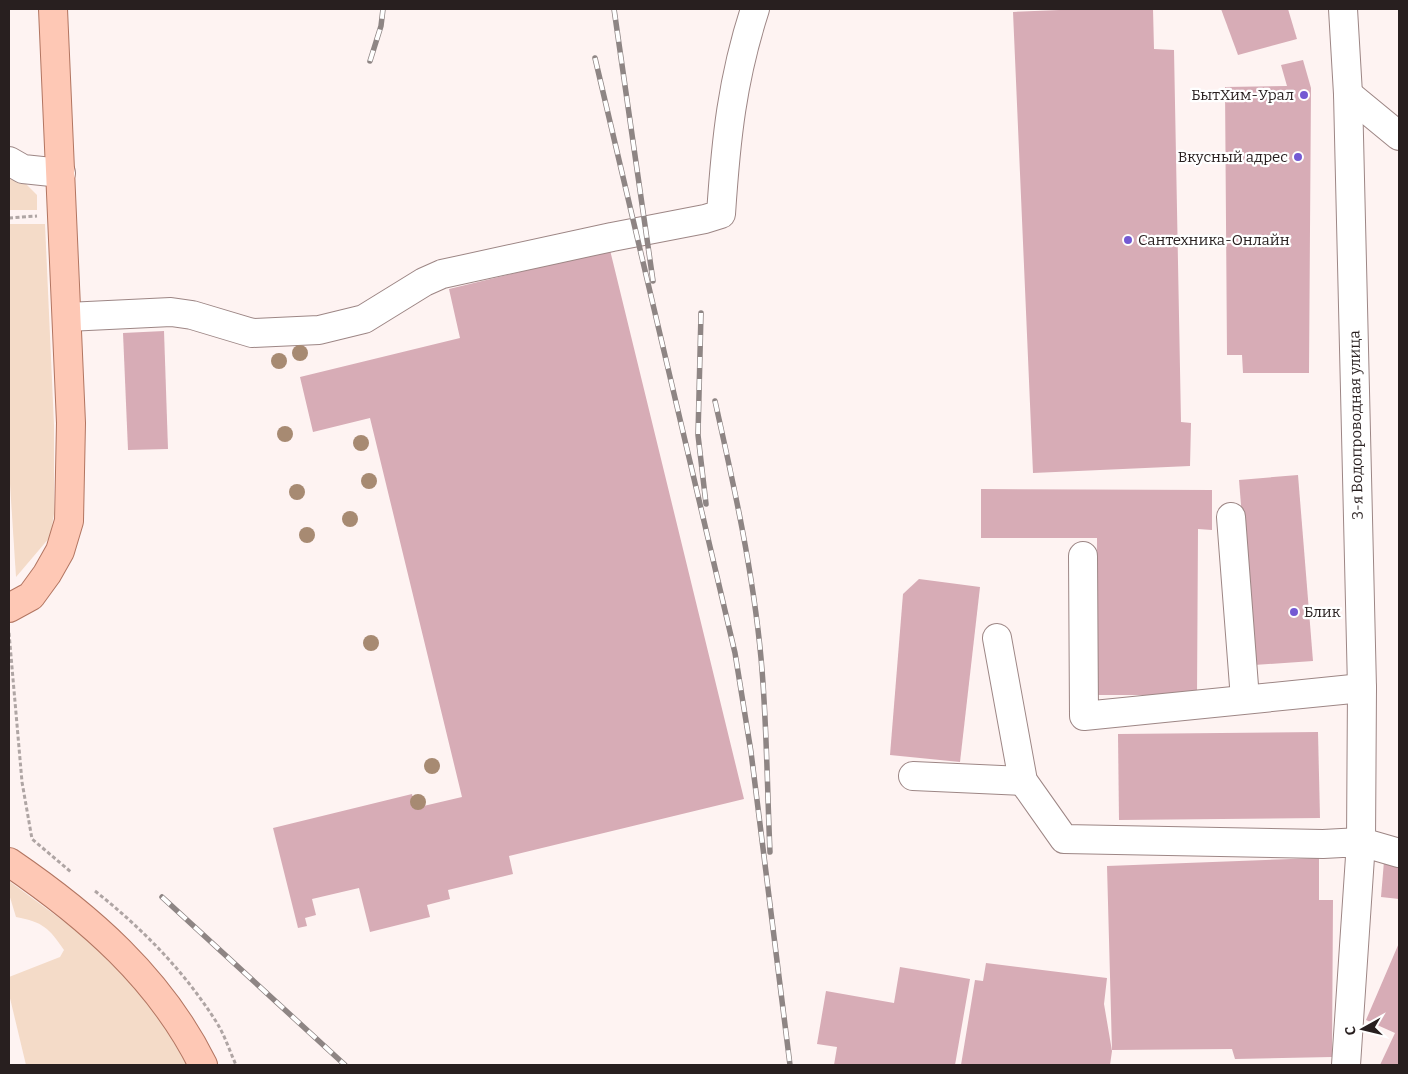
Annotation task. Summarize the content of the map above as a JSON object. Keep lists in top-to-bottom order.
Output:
{
  "streets": {
    "street": ["3-я Водопроводная улица"]
  },
  "places": [
    "БытХим-Урал",
    "Вкусный адрес",
    "Сантехника-Онлайн",
    "Блик"
  ],
  "north": "left"
}
